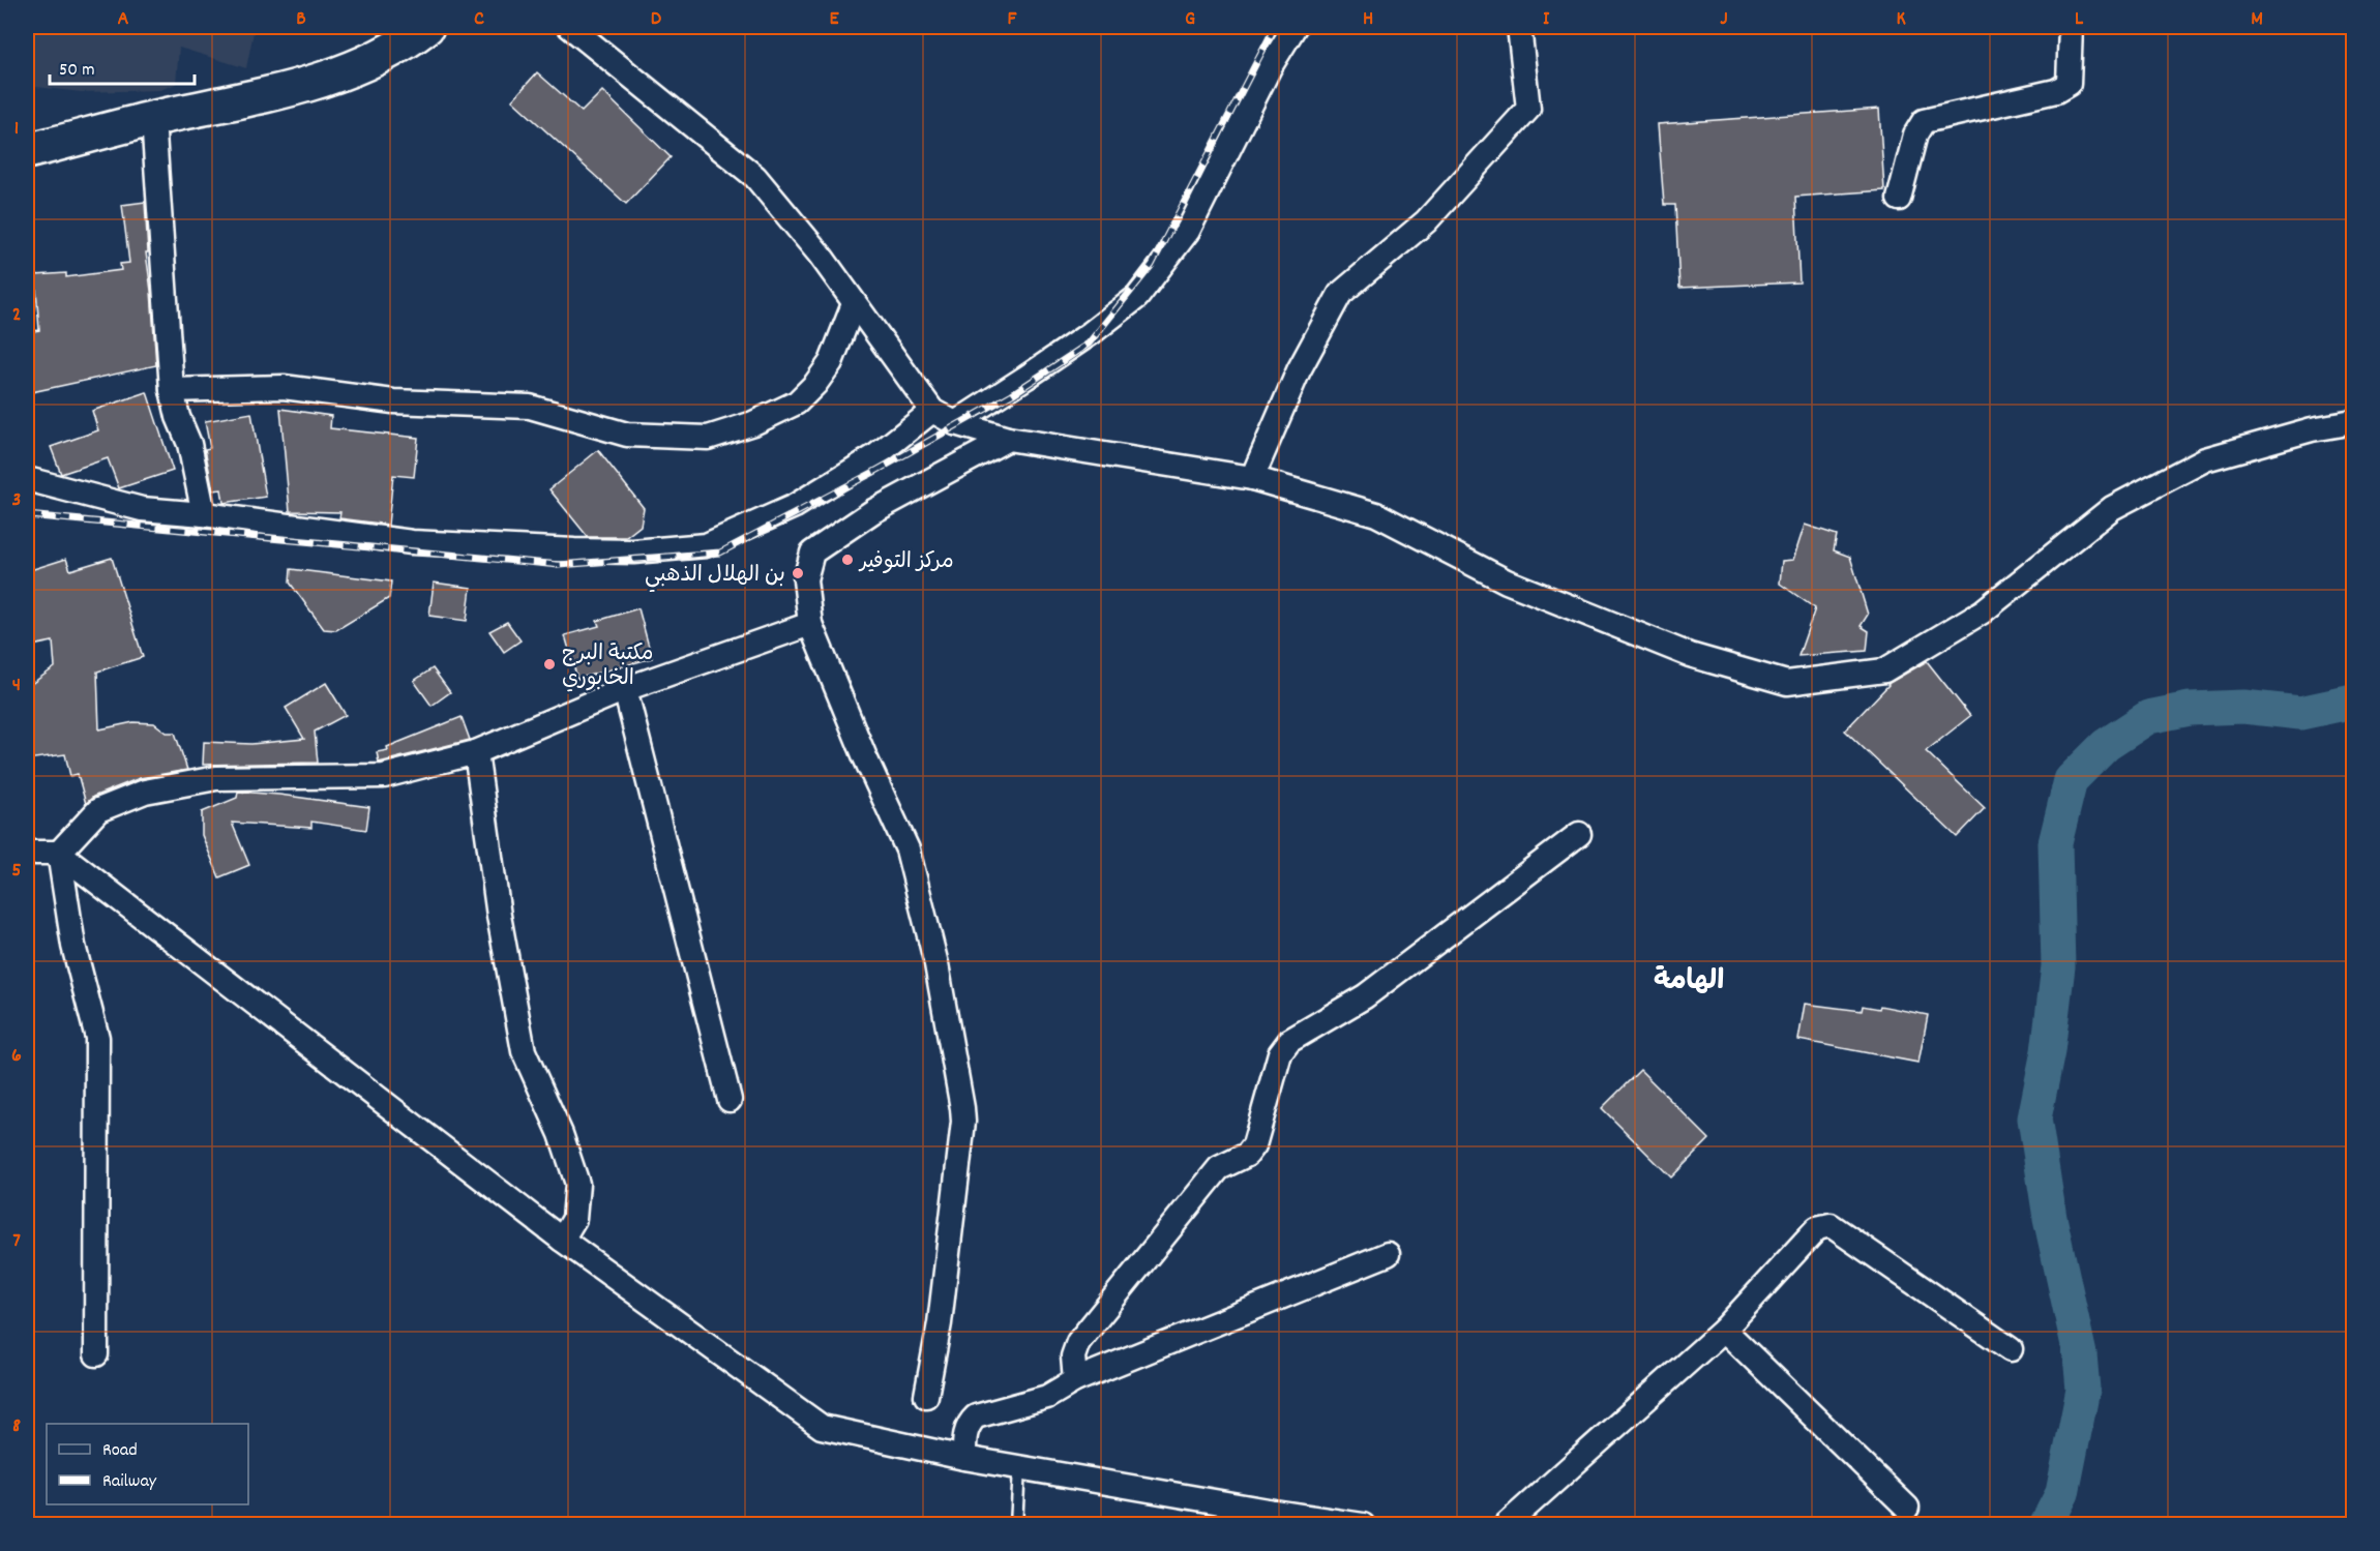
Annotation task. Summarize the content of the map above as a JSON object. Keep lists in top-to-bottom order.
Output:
{
  "districts": ["الهامة"],
  "places": ["مركز التوفير", "بن الهلال الذهبي", "مكتبة البرج الخابوري"],
  "legend": ["Road", "Railway"],
  "scale_bar": "50 m",
  "grid": {
    "columns": [
      "A",
      "B",
      "C",
      "D",
      "E",
      "F",
      "G",
      "H",
      "I",
      "J",
      "K",
      "L",
      "M"
    ],
    "rows": [
      "1",
      "2",
      "3",
      "4",
      "5",
      "6",
      "7",
      "8"
    ]
  }
}
